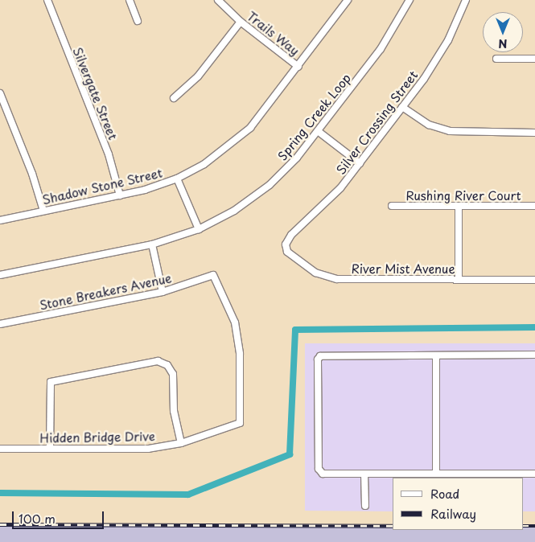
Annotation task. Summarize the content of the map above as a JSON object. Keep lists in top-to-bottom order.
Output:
{
  "streets": {
    "street": [
      "Trails Way",
      "Silvergate Street",
      "Spring Creek Loop",
      "Silver Crossing Street",
      "Shadow Stone Street",
      "Rushing River Court",
      "River Mist Avenue",
      "Stone Breakers Avenue",
      "Hidden Bridge Drive"
    ]
  },
  "crossings": [
    ["Trails Way", "Shadow Stone Street"],
    ["Silvergate Street", "Shadow Stone Street"],
    ["Silver Crossing Street", "River Mist Avenue"],
    ["Stone Breakers Avenue", "Hidden Bridge Drive"]
  ],
  "legend": ["Road", "Railway"],
  "scale_bar": "100 m",
  "north": "bottom"
}
